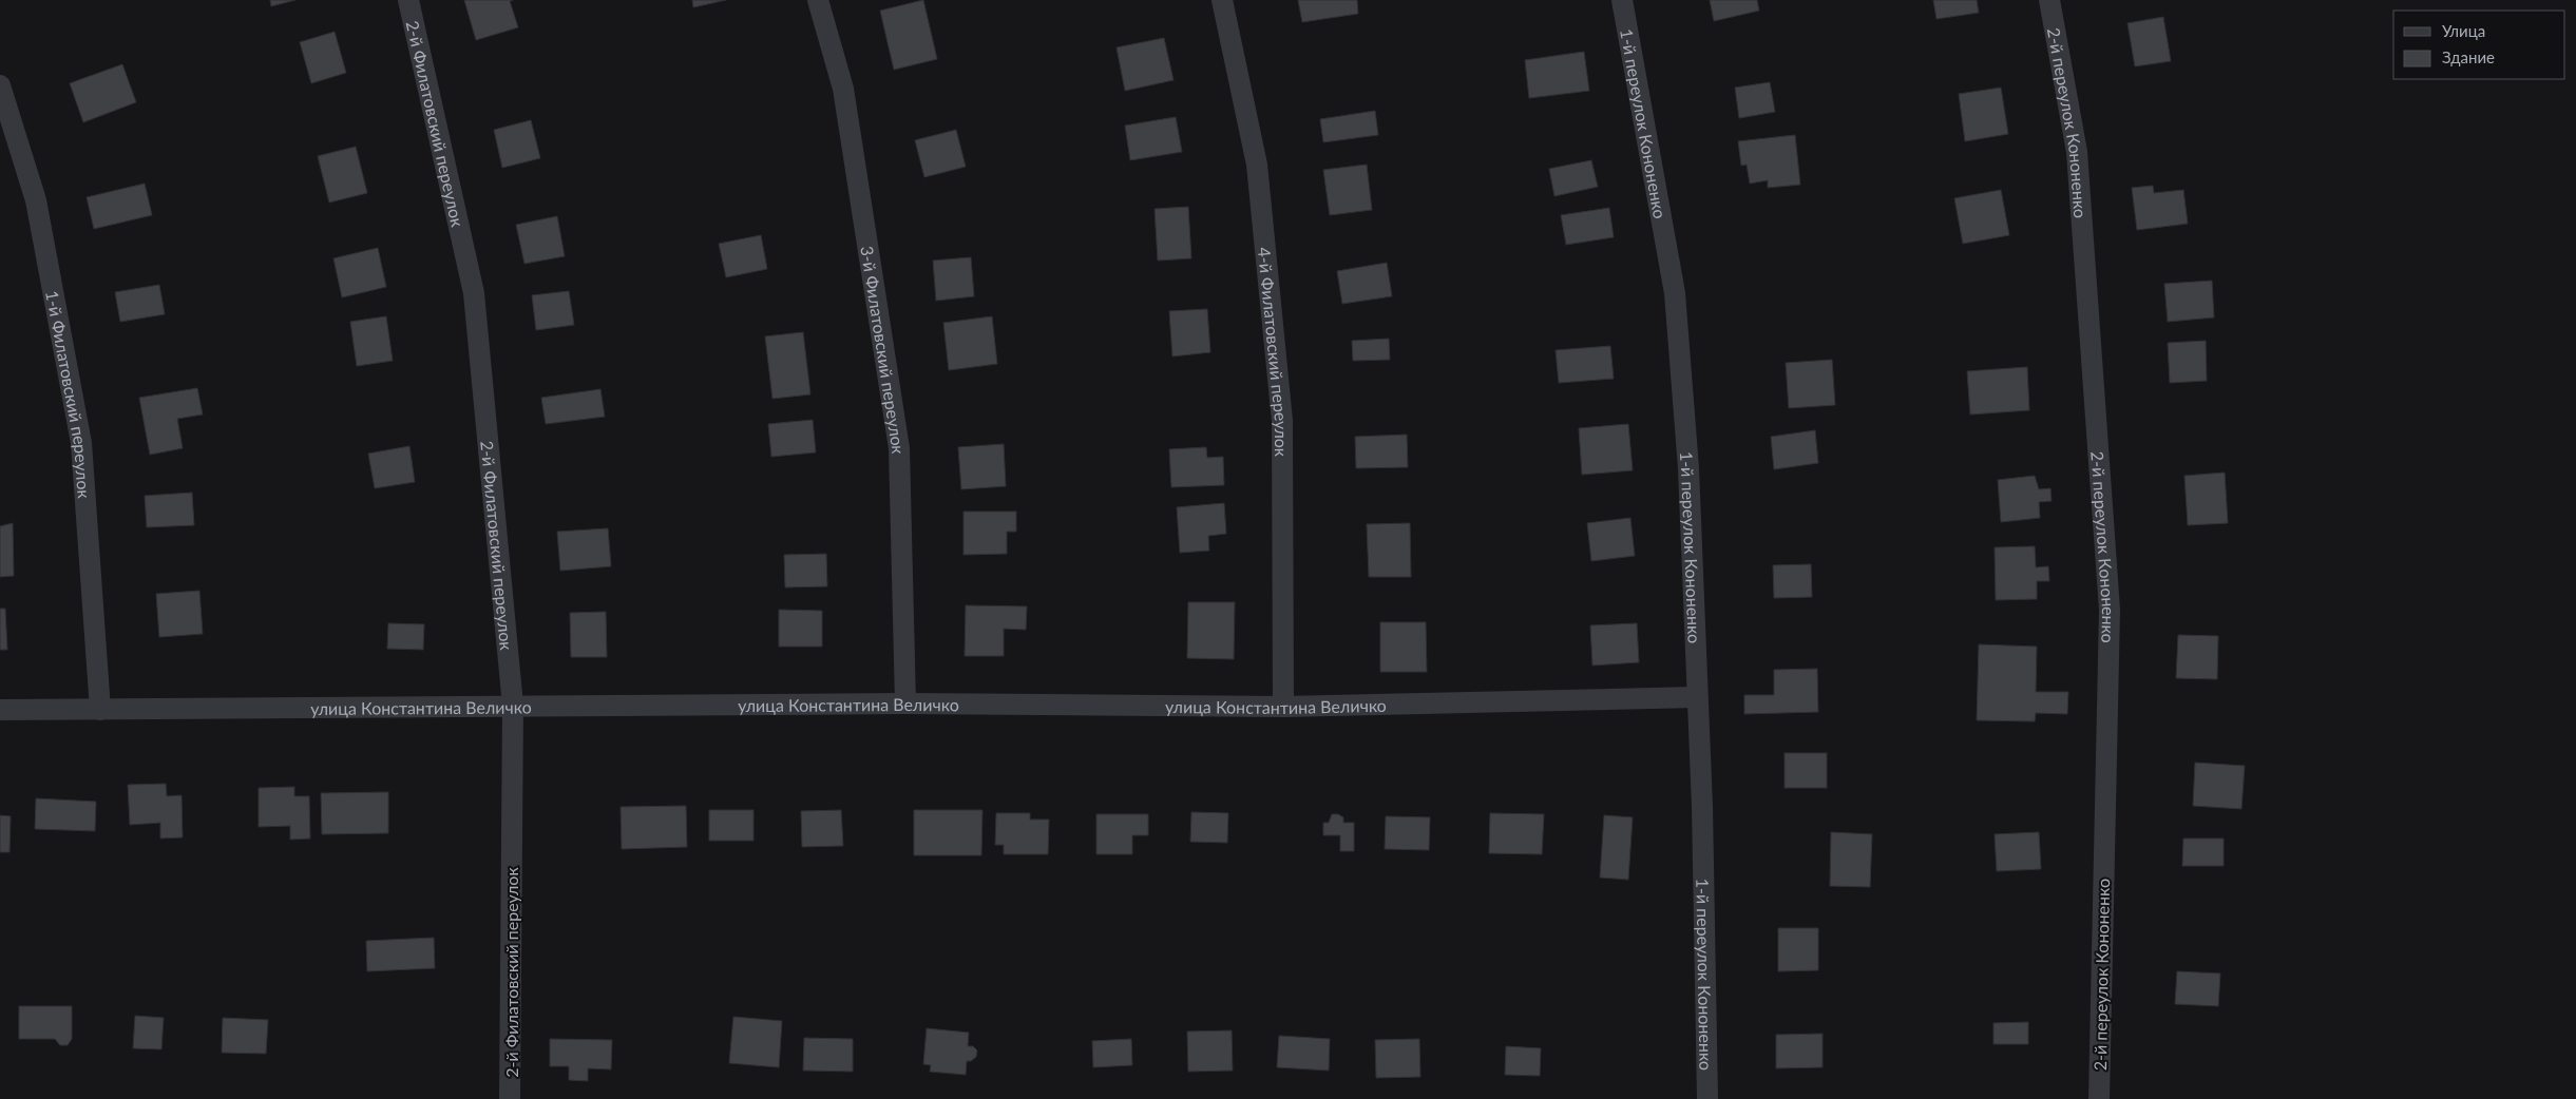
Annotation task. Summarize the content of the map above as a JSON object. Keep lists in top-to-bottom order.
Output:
{
  "streets": {
    "street": [
      "2-й переулок Кононенко",
      "2-й Филатовский переулок",
      "1-й переулок Кононенко",
      "3-й Филатовский переулок",
      "4-й Филатовский переулок",
      "1-й Филатовский переулок",
      "улица Константина Величко"
    ]
  },
  "crossings": [
    ["2-й Филатовский переулок", "улица Константина Величко"],
    ["1-й переулок Кононенко", "улица Константина Величко"],
    ["3-й Филатовский переулок", "улица Константина Величко"],
    ["4-й Филатовский переулок", "улица Константина Величко"],
    ["1-й Филатовский переулок", "улица Константина Величко"]
  ],
  "legend": ["Улица", "Здание"]
}
